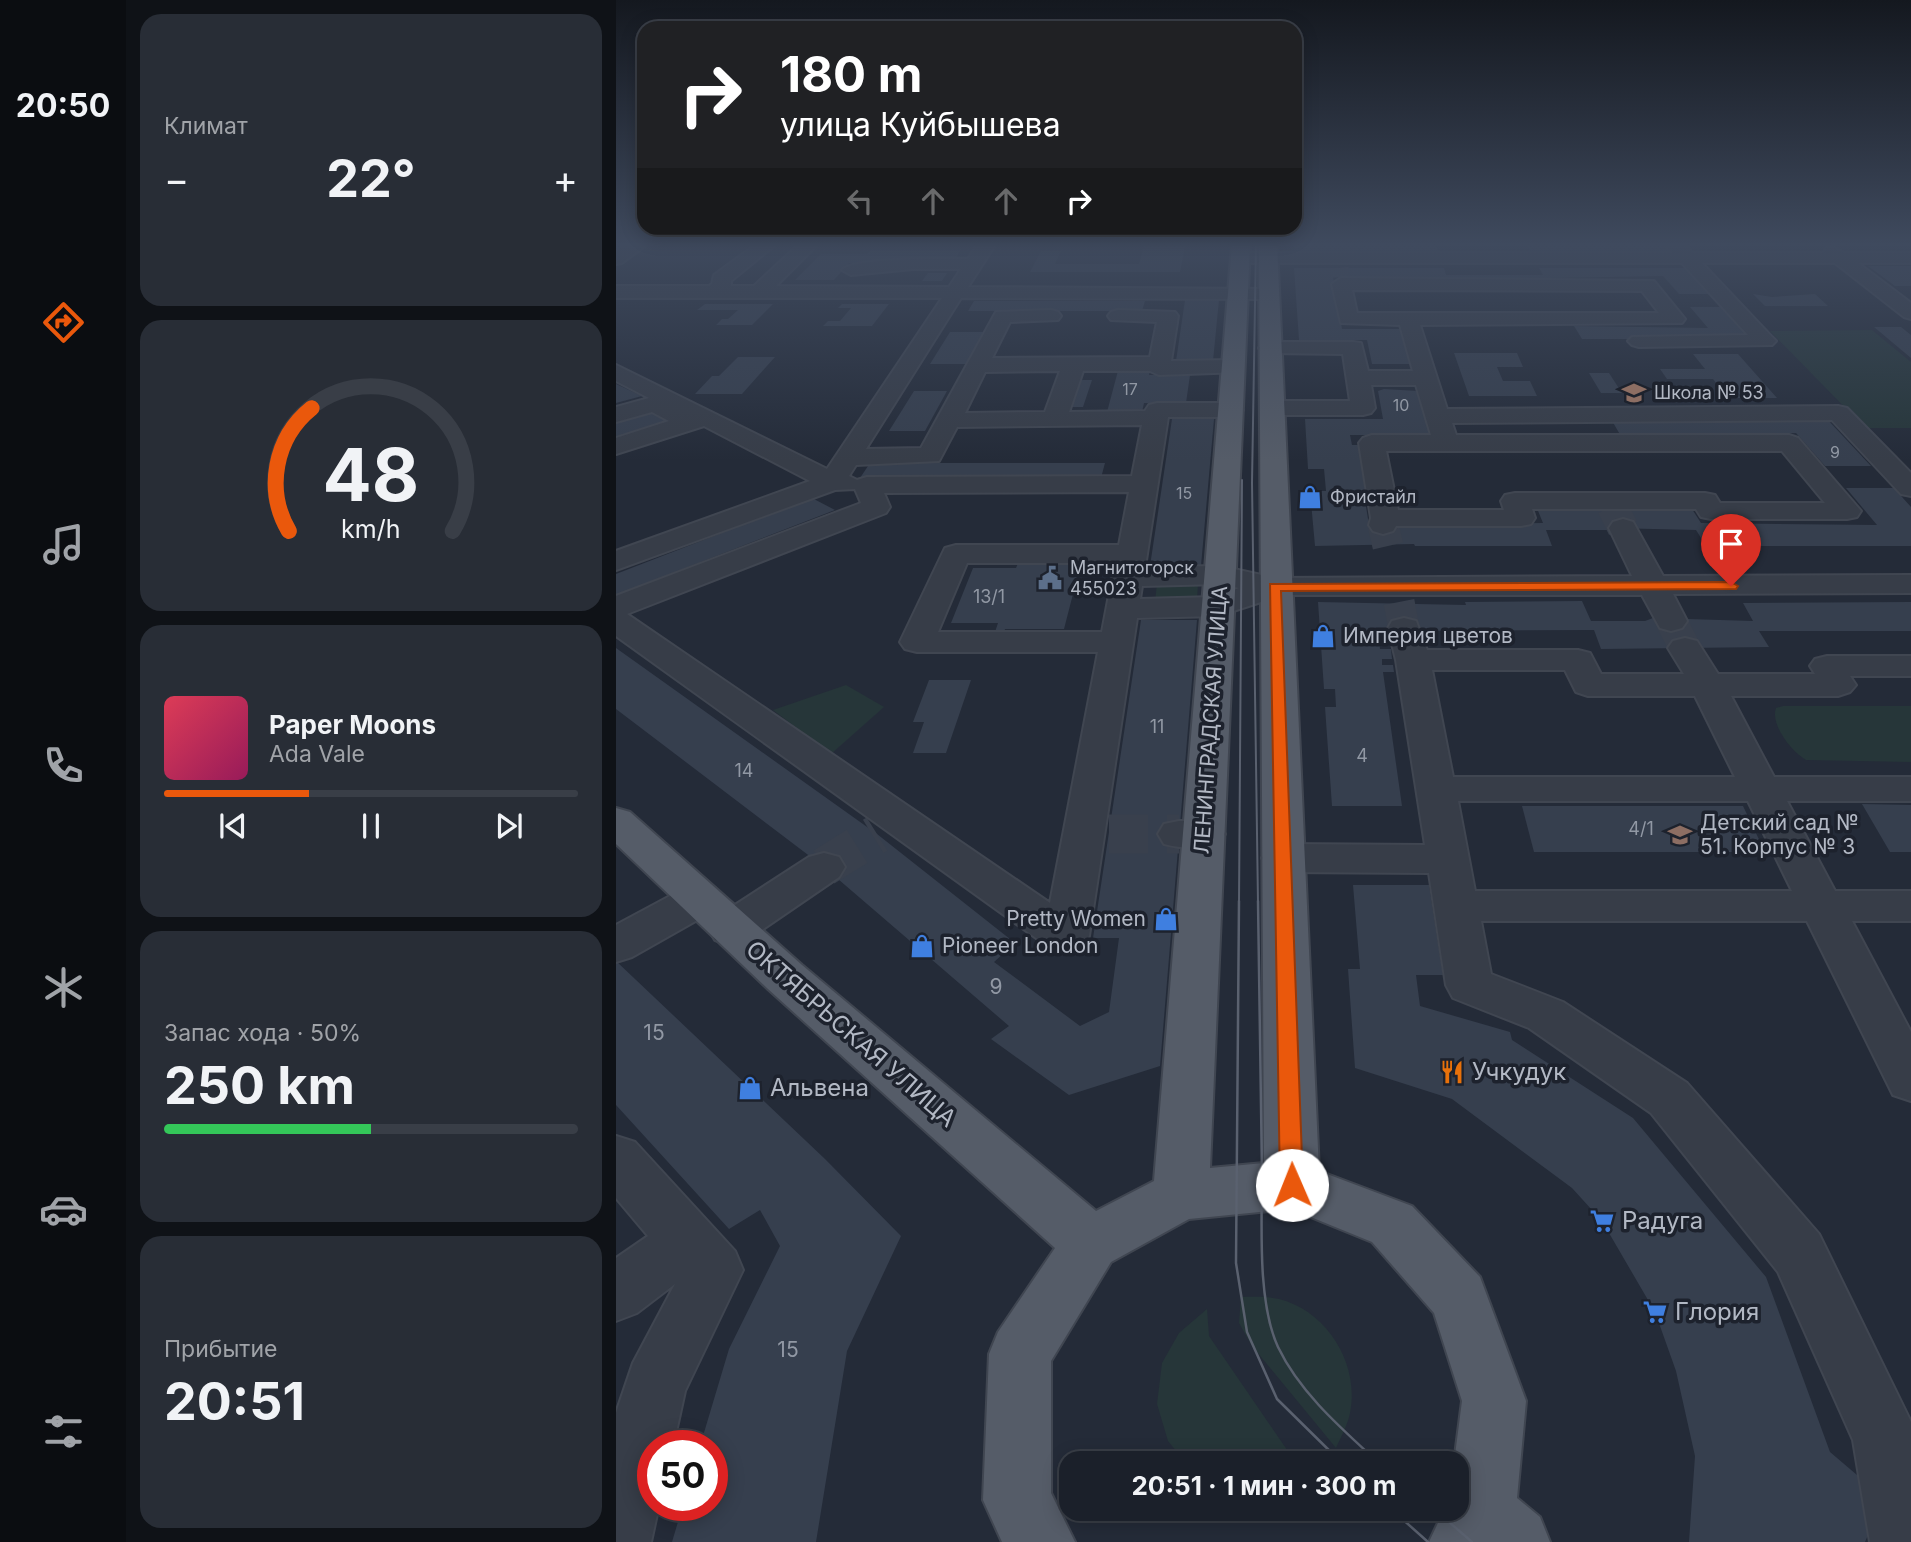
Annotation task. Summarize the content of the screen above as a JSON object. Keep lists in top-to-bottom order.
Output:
{
  "streets": {
    "main road": ["ЛЕНИНГРАДСКАЯ УЛИЦА", "ОКТЯБРЬСКАЯ УЛИЦА"]
  },
  "places": {
    "school or university": ["Школа № 53", "Детский сад № 51. Корпус № 3"],
    "shop": [
      "Фристайл",
      "Империя цветов",
      "Pretty Women",
      "Pioneer London",
      "Альвена"
    ],
    "public building": ["Магнитогорск 455023"],
    "restaurant": ["Учкудук"],
    "supermarket": ["Радуга", "Глория"]
  },
  "house_numbers": [
    "17",
    "10",
    "9",
    "15",
    "13/1",
    "11",
    "4",
    "14",
    "4/1",
    "9",
    "15",
    "15"
  ],
  "page": {
    "tabs": "20:50",
    "tile": [
      "Климат",
      ["Запас хода · 50%", "250 km"],
      ["Прибытие", "20:51"]
    ],
    "turn": ["180 m", "улица Куйбышева"],
    "heat": ["−", "22°", "+"],
    "song": ["Paper Moons", "Ada Vale"],
    "limit": "50",
    "trip": "20:51 · 1 мин · 300 m",
    "gauge": ["48", "km/h"]
  }
}
